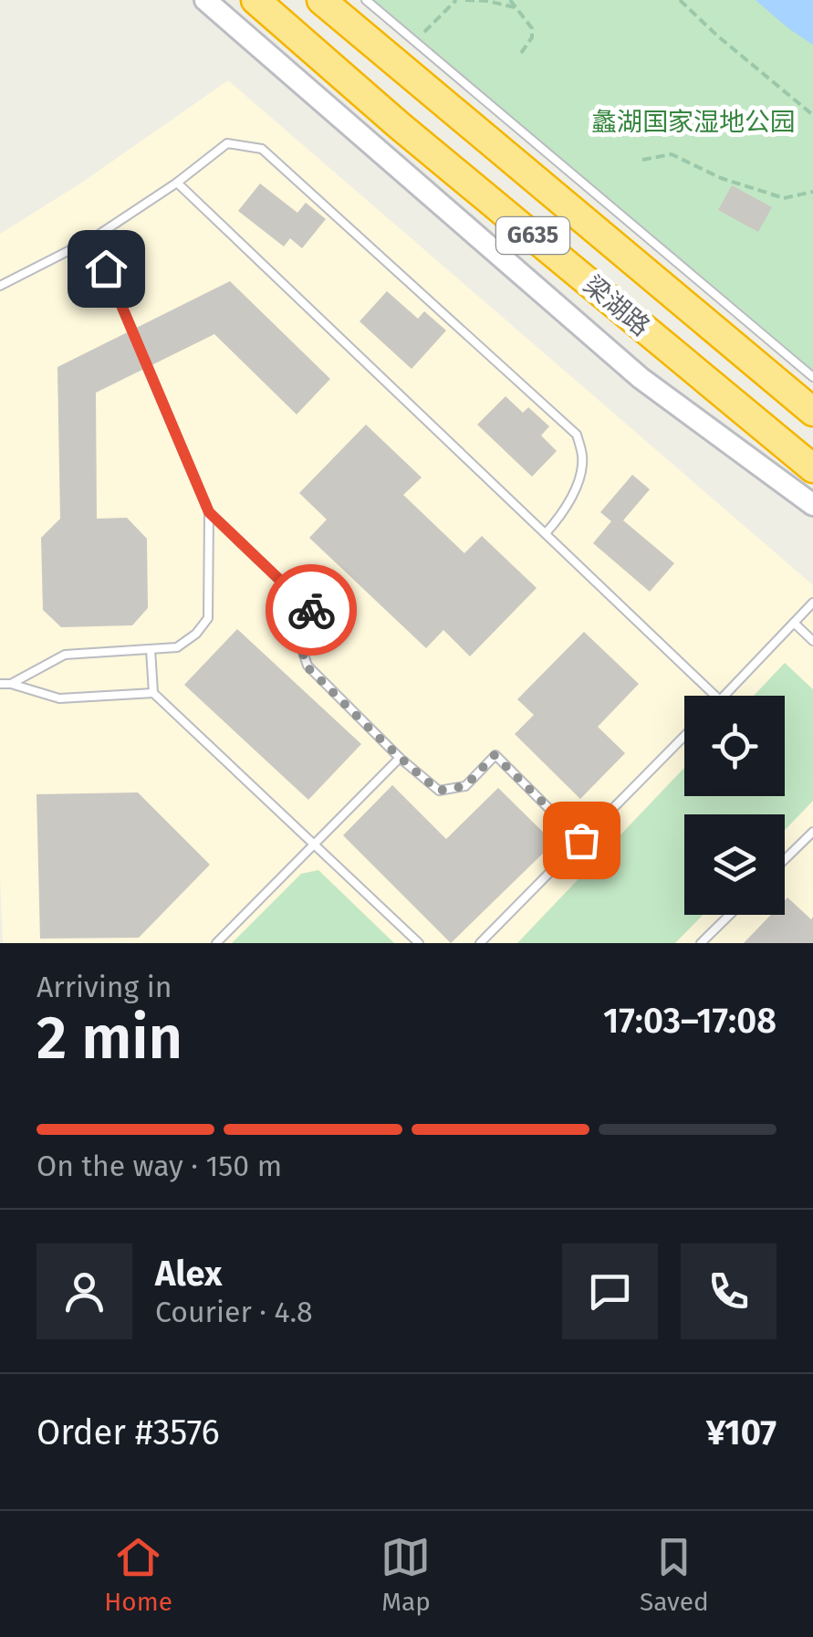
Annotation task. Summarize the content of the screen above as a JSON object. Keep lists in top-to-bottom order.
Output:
{
  "streets": {
    "highway": ["G635", "梁湖路"]
  },
  "parks": ["蠡湖国家湿地公园"],
  "page": {
    "heading": ["2 min", "Arriving in", "17:03–17:08"],
    "panel": [
      "Alex",
      "Courier · 4.8",
      "Order #3576",
      "¥107"
    ],
    "bar": "On the way · 150 m",
    "tabs": ["Home", "Map", "Saved"]
  }
}
